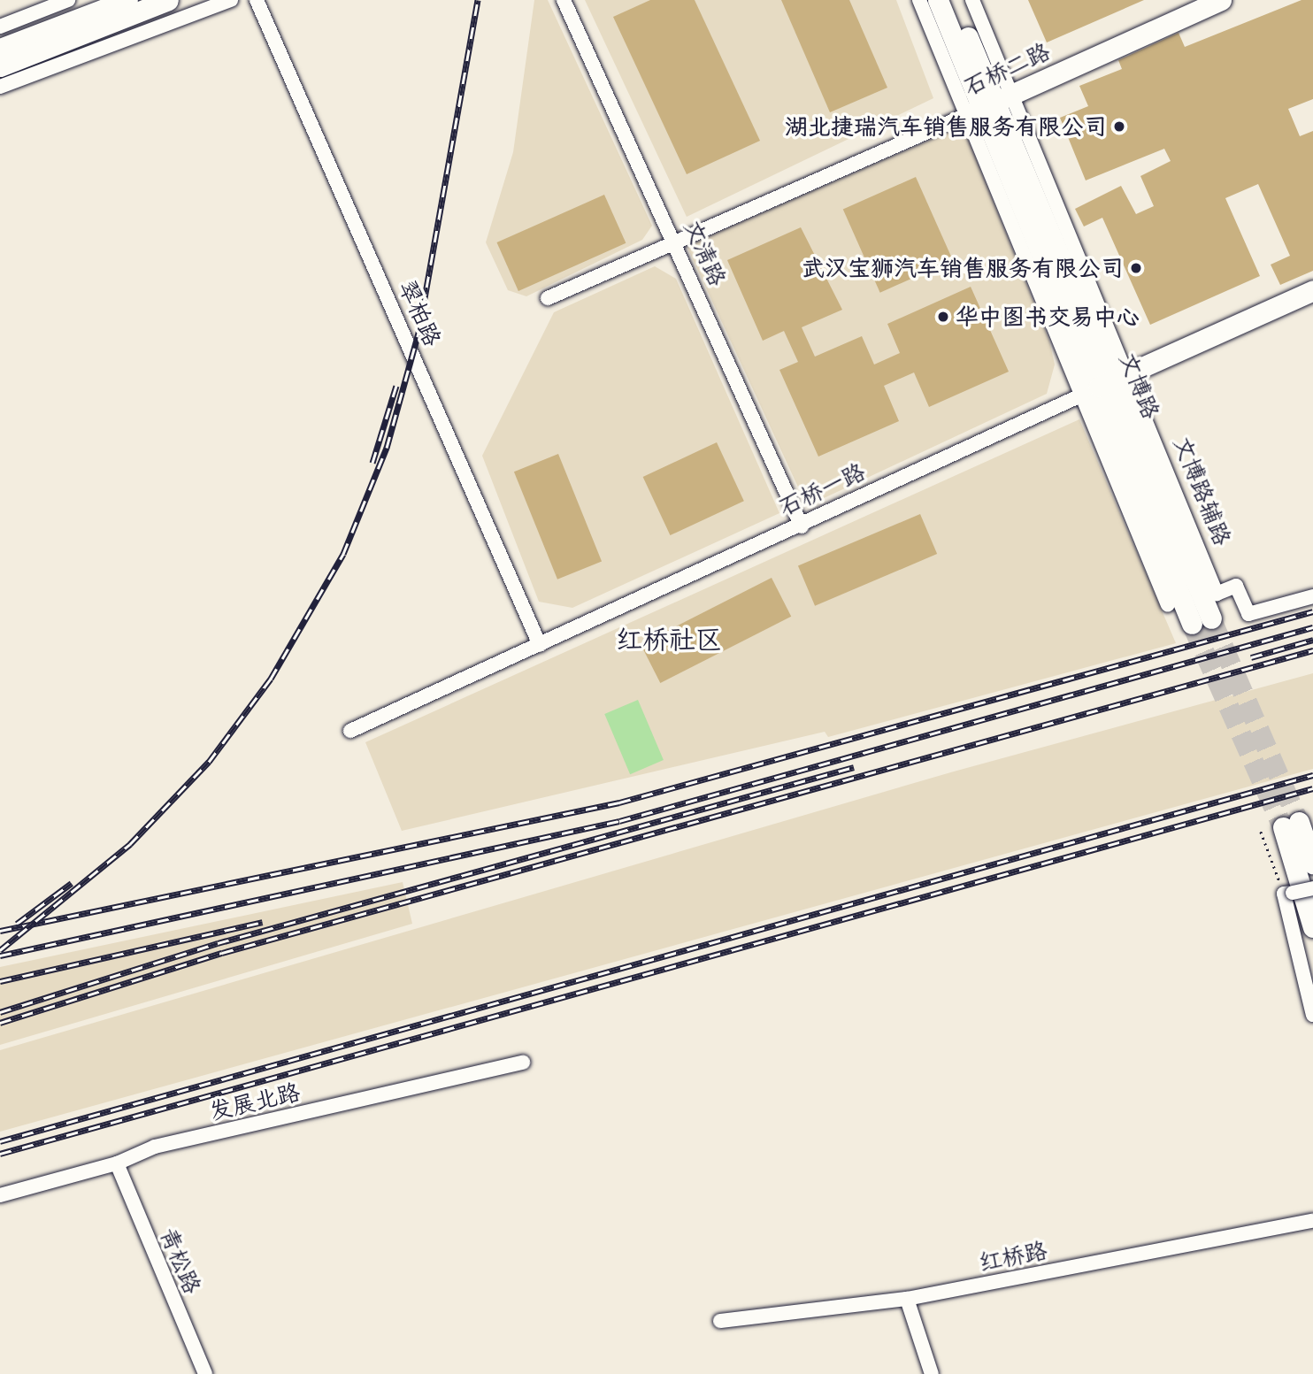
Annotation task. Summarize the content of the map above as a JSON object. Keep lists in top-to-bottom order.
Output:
{
  "streets": {
    "main road": ["石桥二路", "文博路", "石桥一路"],
    "street": [
      "文清路",
      "翠柏路",
      "文博路辅路",
      "发展北路",
      "红桥路",
      "青松路"
    ]
  },
  "crossings": [
    ["石桥二路", "文清路"],
    ["石桥二路", "文博路"],
    ["文清路", "石桥一路"],
    ["翠柏路", "石桥一路"],
    ["文博路", "石桥一路"],
    ["文博路", "文博路辅路"],
    ["石桥一路", "文博路辅路"],
    ["发展北路", "青松路"]
  ],
  "districts": ["红桥社区"],
  "places": ["湖北捷瑞汽车销售服务有限公司", "武汉宝狮汽车销售服务有限公司", "华中图书交易中心"]
}
